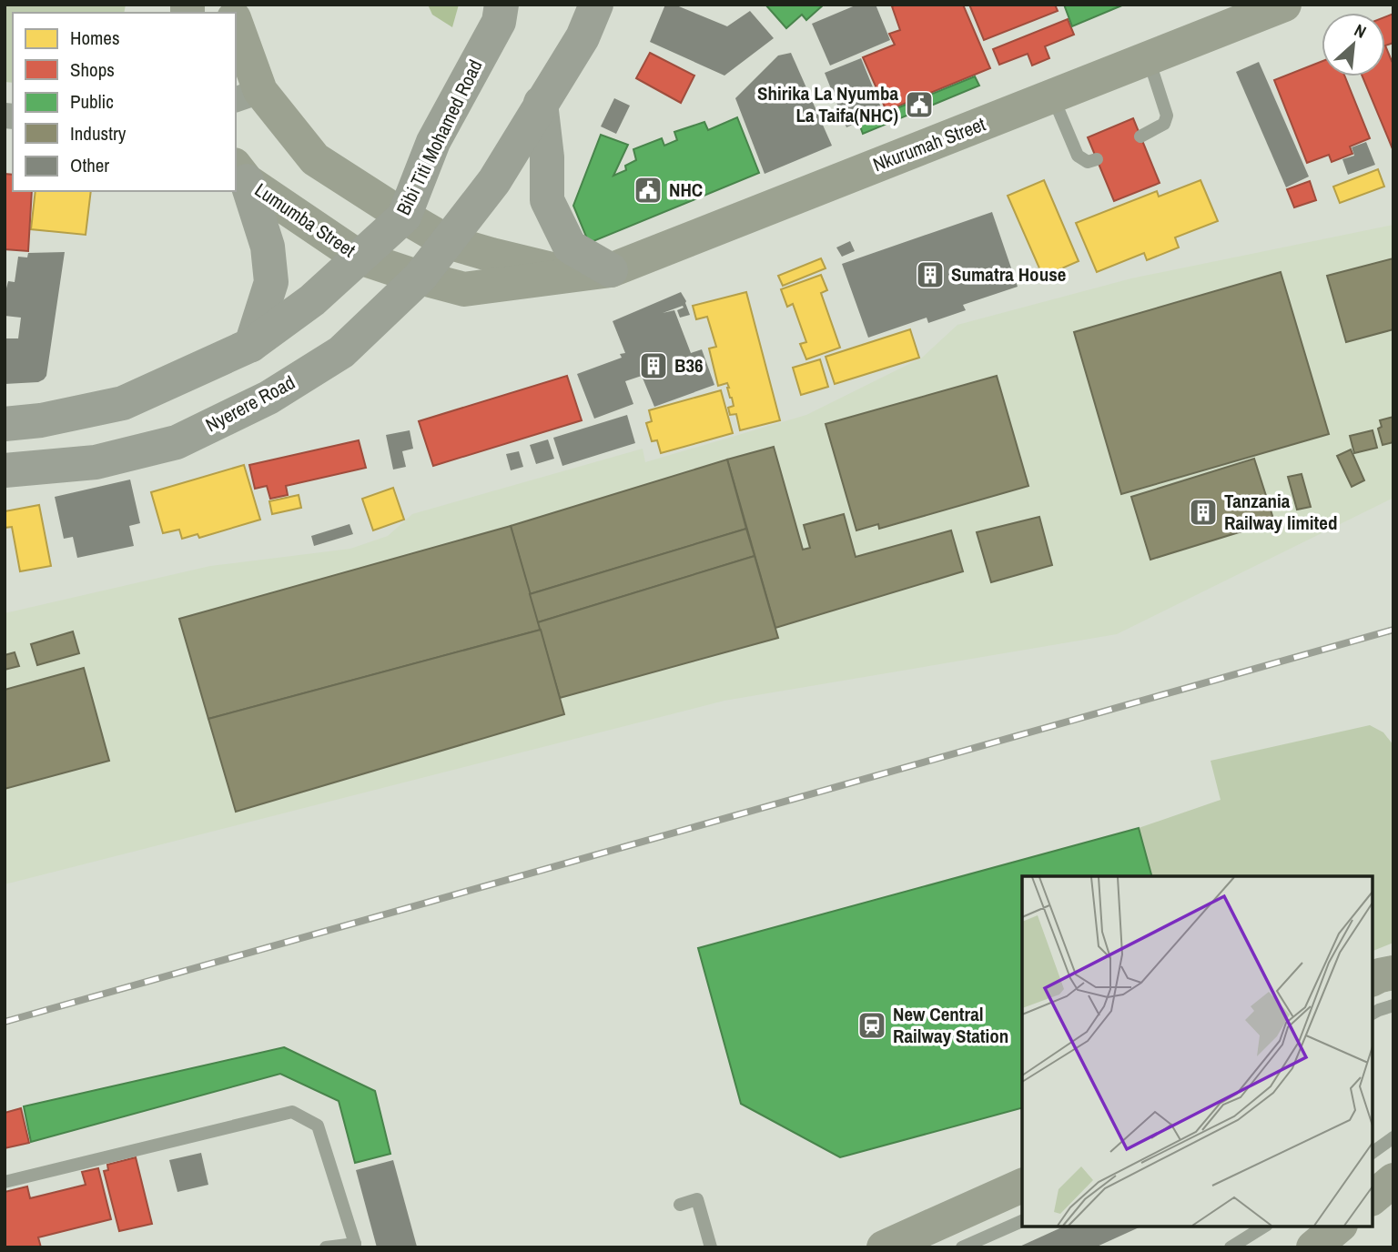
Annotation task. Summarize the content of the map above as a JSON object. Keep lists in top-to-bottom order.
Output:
{
  "streets": {
    "highway": ["Bibi Titi Mohamed Road", "Nyerere Road"],
    "main road": ["Nkurumah Street", "Lumumba Street"]
  },
  "crossings": [
    ["Bibi Titi Mohamed Road", "Lumumba Street"],
    ["Nkurumah Street", "Lumumba Street"],
    ["Nkurumah Street", "Nyerere Road"],
    ["Lumumba Street", "Nyerere Road"]
  ],
  "places": {
    "public building": ["Shirika La Nyumba La Taifa(NHC)", "NHC"],
    "building": ["Sumatra House", "B36", "Tanzania Railway limited"],
    "station": ["New Central Railway Station"]
  },
  "legend": [
    "Homes",
    "Shops",
    "Public",
    "Industry",
    "Other"
  ],
  "north": "top right"
}
